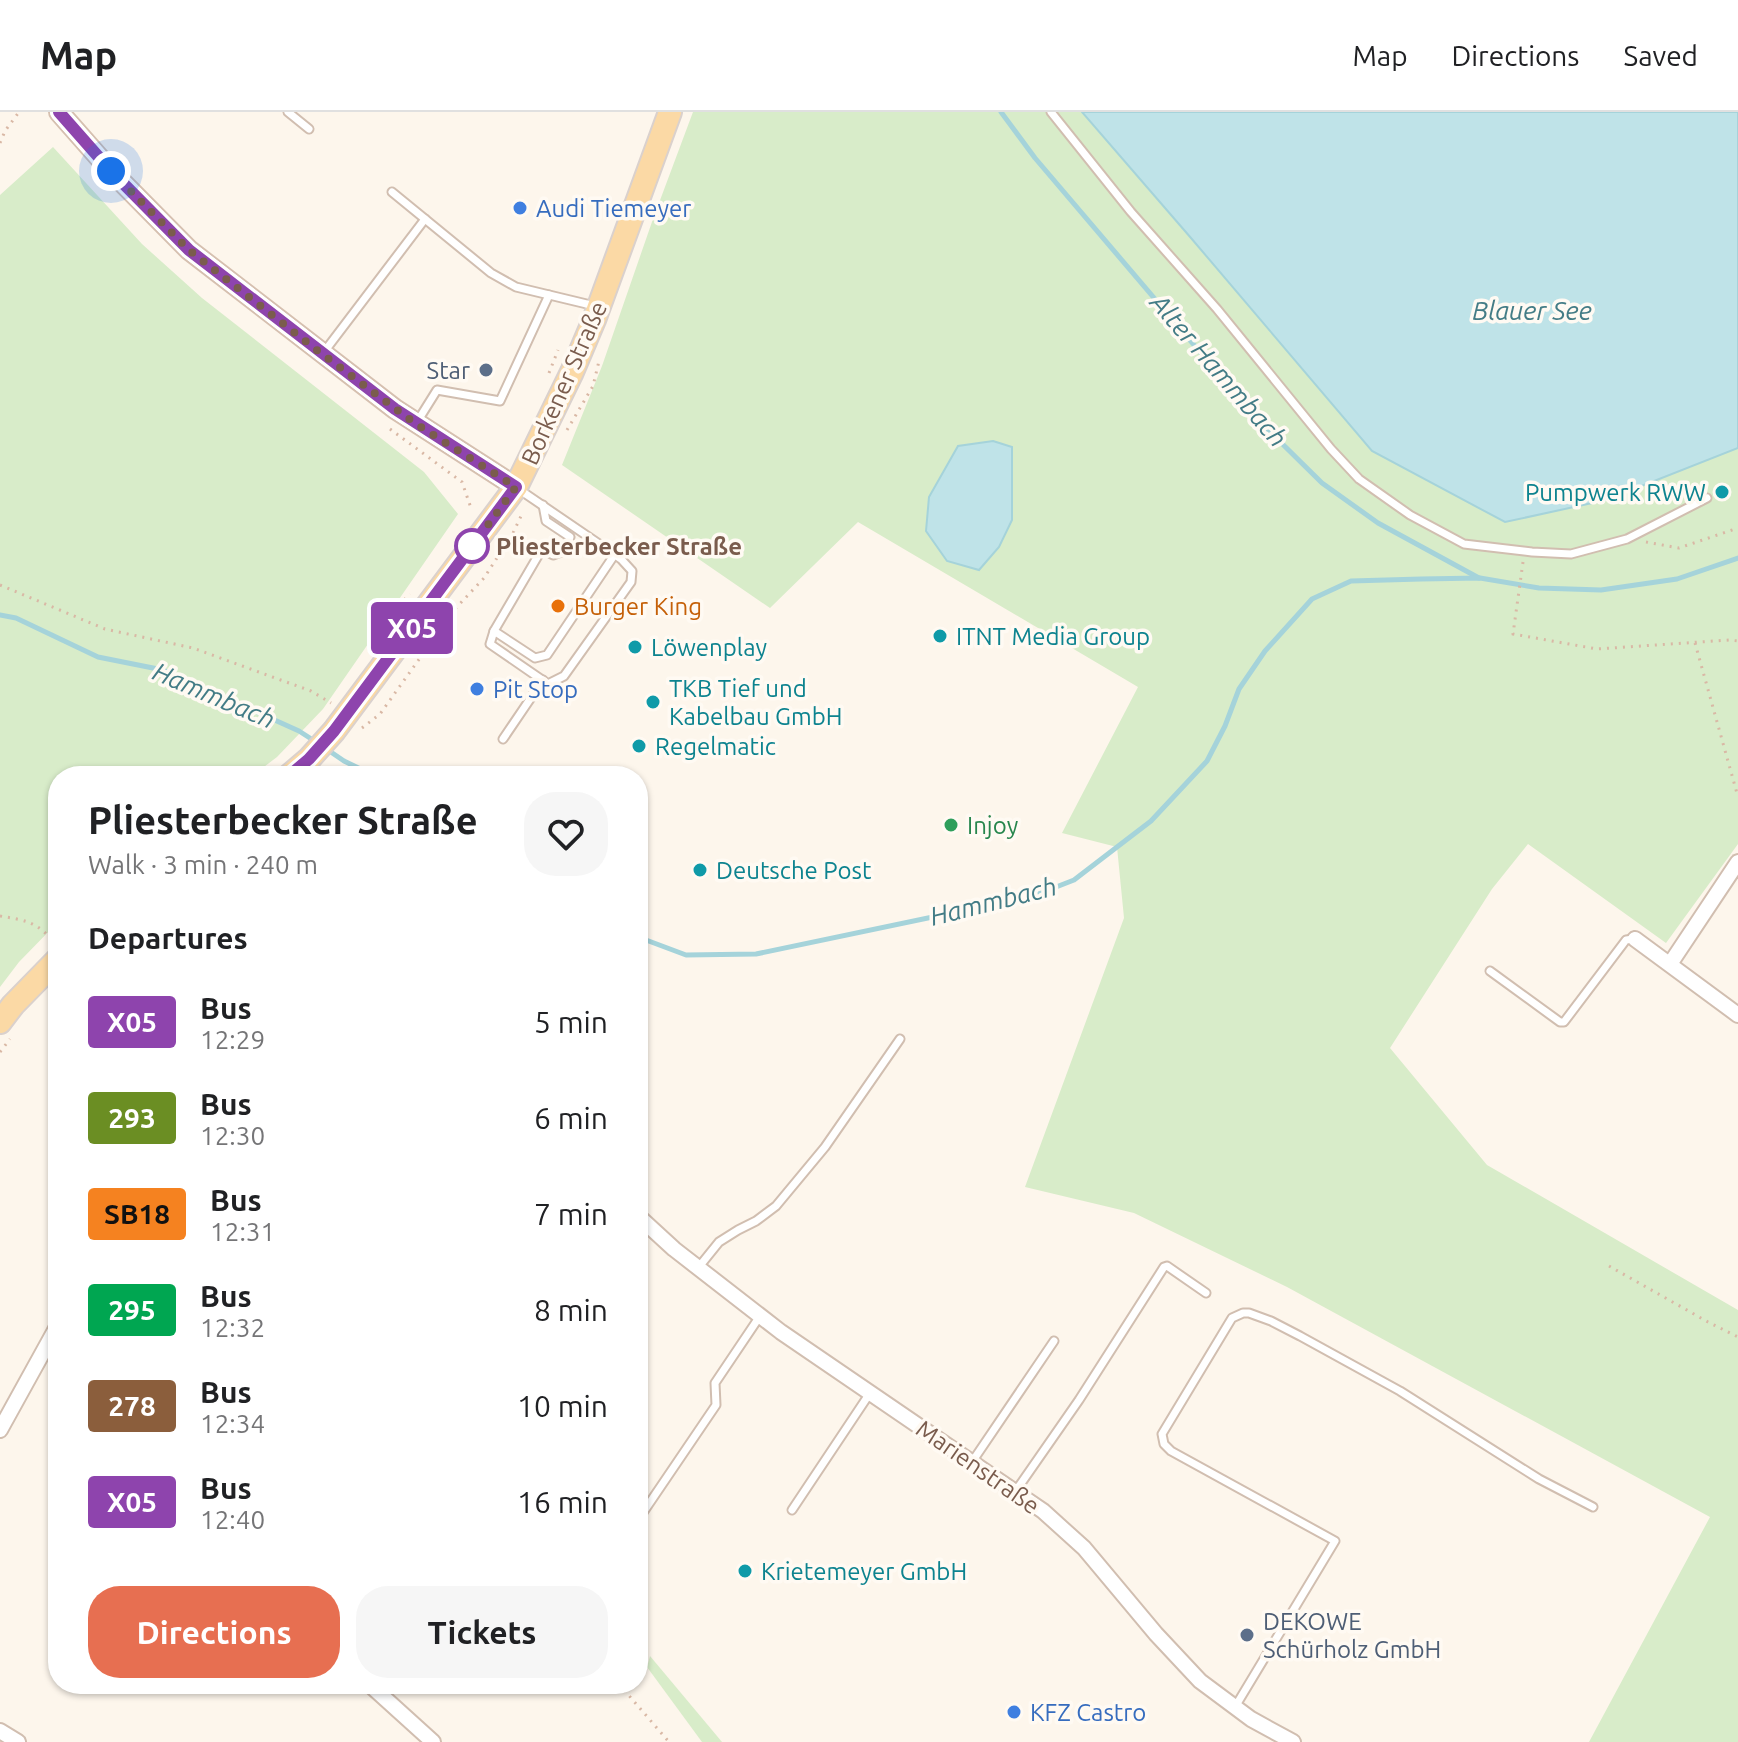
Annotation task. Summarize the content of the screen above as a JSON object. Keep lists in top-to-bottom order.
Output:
{
  "streets": {
    "main road": ["Borkener Straße"],
    "street": ["Marienstraße"]
  },
  "water": ["Blauer See", "Alter Hammbach", "Hammbach"],
  "places": [
    "Audi Tiemeyer",
    "Star",
    "Pumpwerk RWW",
    "Pliesterbecker Straße",
    "Burger King",
    "ITNT Media Group",
    "Löwenplay",
    "Pit Stop",
    "TKB Tief und Kabelbau GmbH",
    "Regelmatic",
    "Injoy",
    "Deutsche Post",
    "Krietemeyer GmbH",
    "DEKOWE Schürholz GmbH",
    "KFZ Castro"
  ],
  "lines": ["bus line X05"],
  "page": {
    "header": "Map",
    "nav": ["Map", "Directions", "Saved"],
    "on_map": "X05",
    "heading": [
      ["Pliesterbecker Straße", "Walk · 3 min · 240 m"],
      "Departures"
    ],
    "list": [
      {
        "mark": "X05",
        "name": "Bus",
        "note": "12:29",
        "value": "5 min"
      },
      {
        "mark": "293",
        "name": "Bus",
        "note": "12:30",
        "value": "6 min"
      },
      {
        "mark": "SB18",
        "name": "Bus",
        "note": "12:31",
        "value": "7 min"
      },
      {
        "mark": "295",
        "name": "Bus",
        "note": "12:32",
        "value": "8 min"
      },
      {
        "mark": "278",
        "name": "Bus",
        "note": "12:34",
        "value": "10 min"
      },
      {
        "mark": "X05",
        "name": "Bus",
        "note": "12:40",
        "value": "16 min"
      }
    ],
    "buttons": ["Directions", "Tickets"]
  }
}
